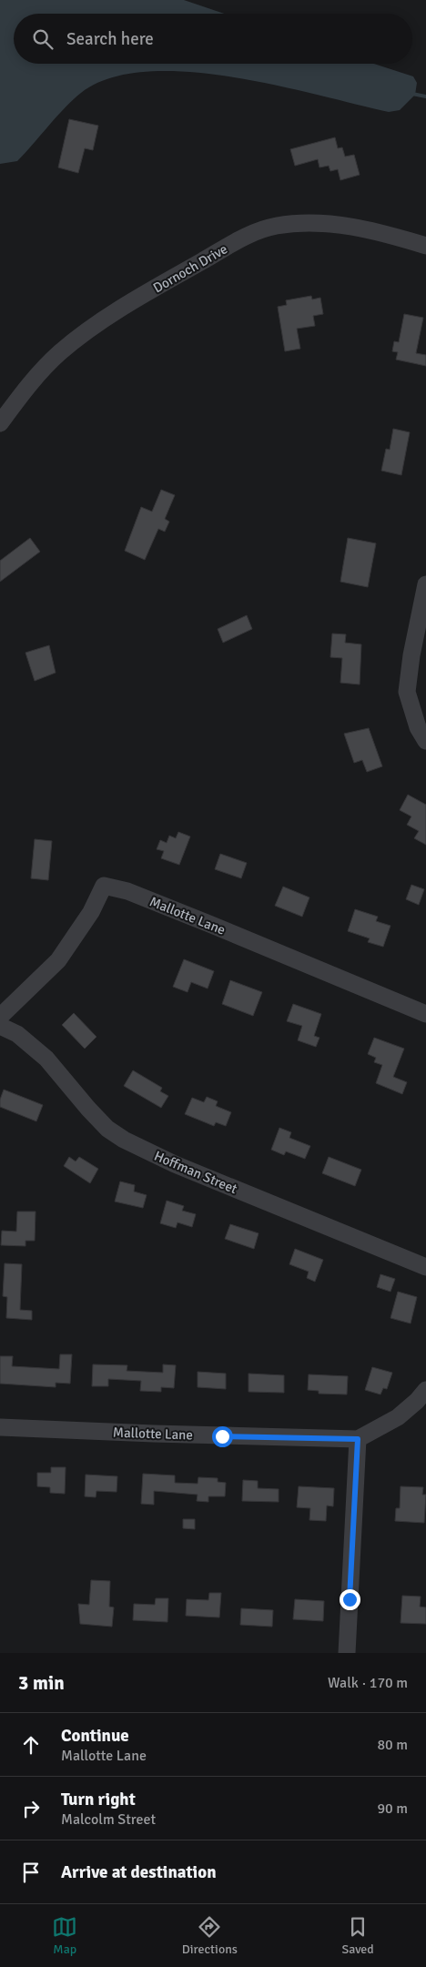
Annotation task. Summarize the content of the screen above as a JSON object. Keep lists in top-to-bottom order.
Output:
{
  "streets": {
    "street": ["Dornoch Drive", "Mallotte Lane", "Hoffman Street"]
  },
  "page": {
    "search": "Search here",
    "heading": ["3 min", "Walk · 170 m"],
    "list": [
      ["Continue", "Mallotte Lane", "80 m"],
      ["Turn right", "Malcolm Street", "90 m"],
      "Arrive at destination"
    ],
    "nav": ["Map", "Directions", "Saved"]
  }
}
